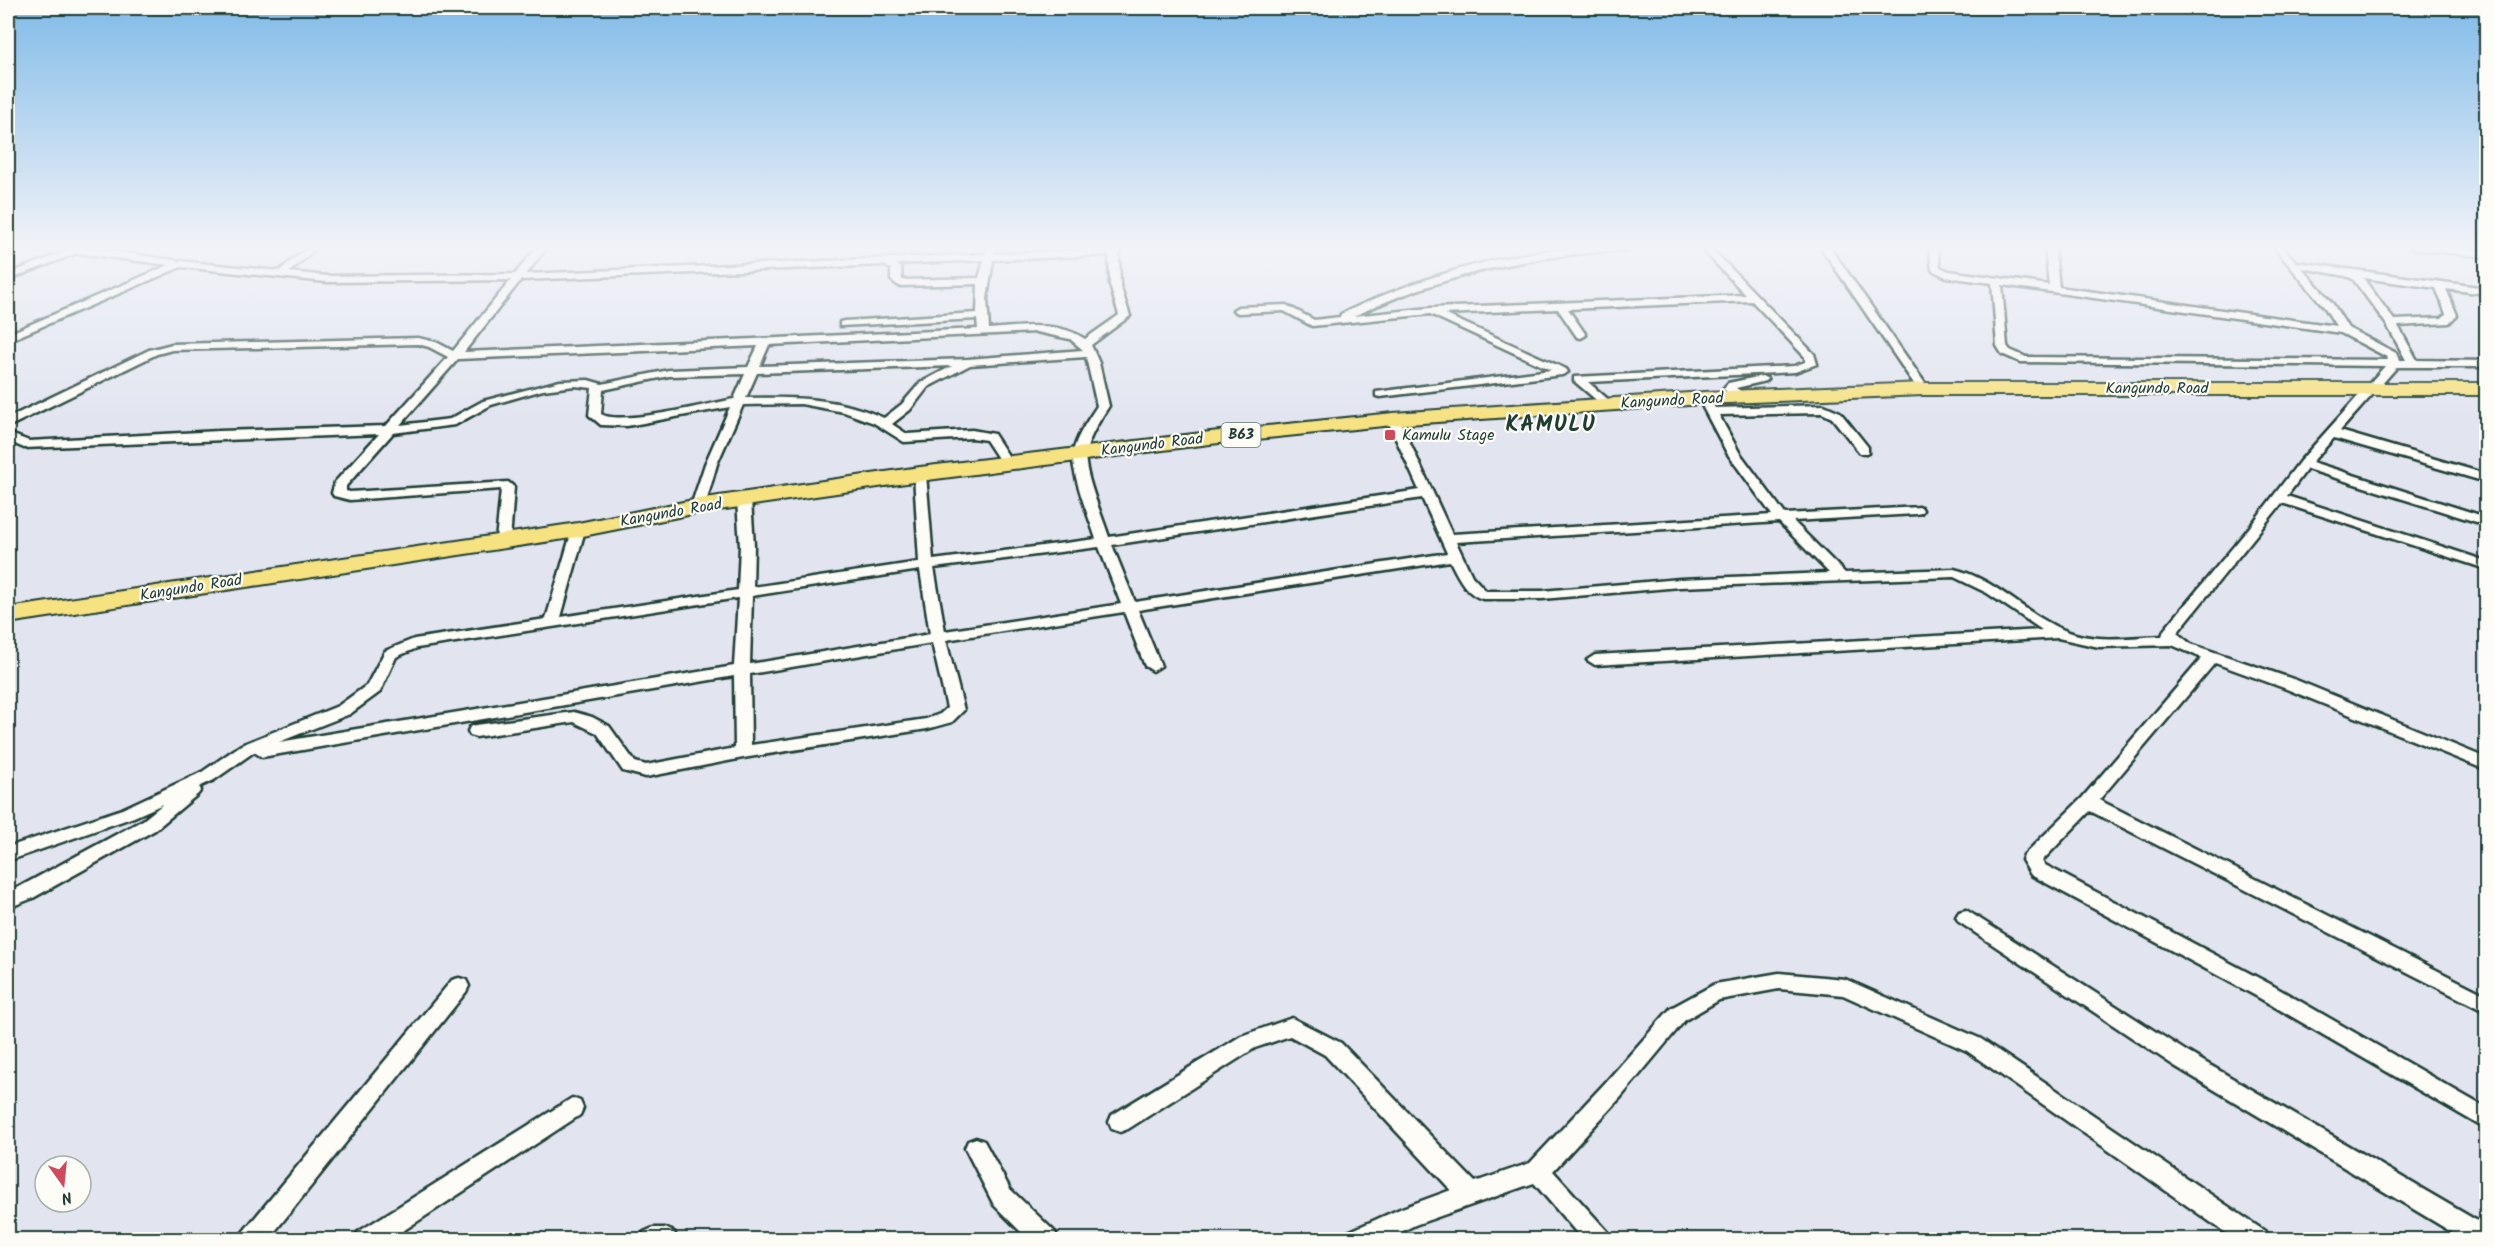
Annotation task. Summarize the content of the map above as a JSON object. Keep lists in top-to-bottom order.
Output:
{
  "streets": {
    "highway": ["Kangundo Road", "B63"]
  },
  "districts": ["KAMULU"],
  "places": {
    "transit": ["Kamulu Stage"]
  },
  "north": "bottom"
}
